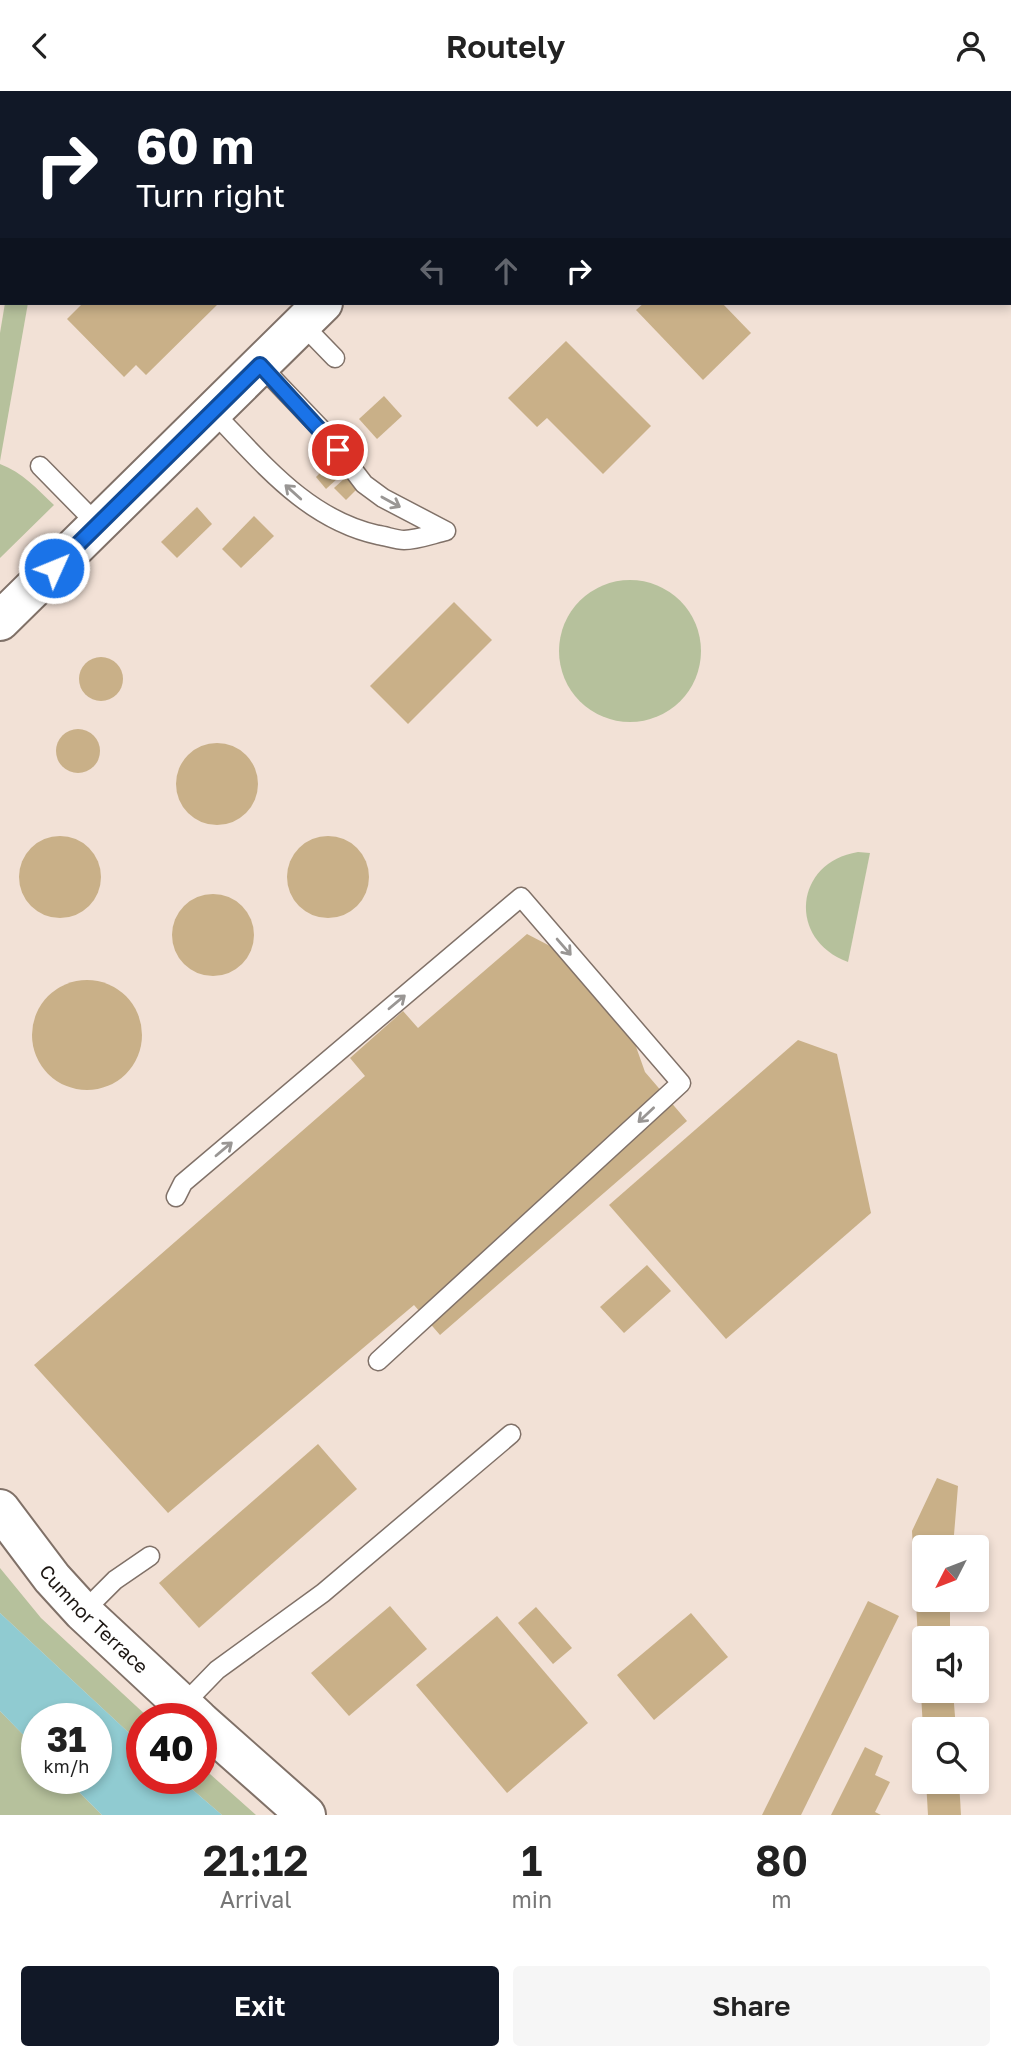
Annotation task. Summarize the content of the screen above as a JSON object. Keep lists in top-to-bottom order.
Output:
{
  "streets": {
    "street": ["Cumnor Terrace"]
  },
  "north": "bottom left",
  "page": {
    "header": "Routely",
    "turn": ["60 m", "Turn right"],
    "speed": "31 km/h",
    "limit": "40",
    "eta": [
      "21:12",
      "Arrival",
      "1",
      "min",
      "80",
      "m"
    ],
    "buttons": ["Exit", "Share"]
  }
}
